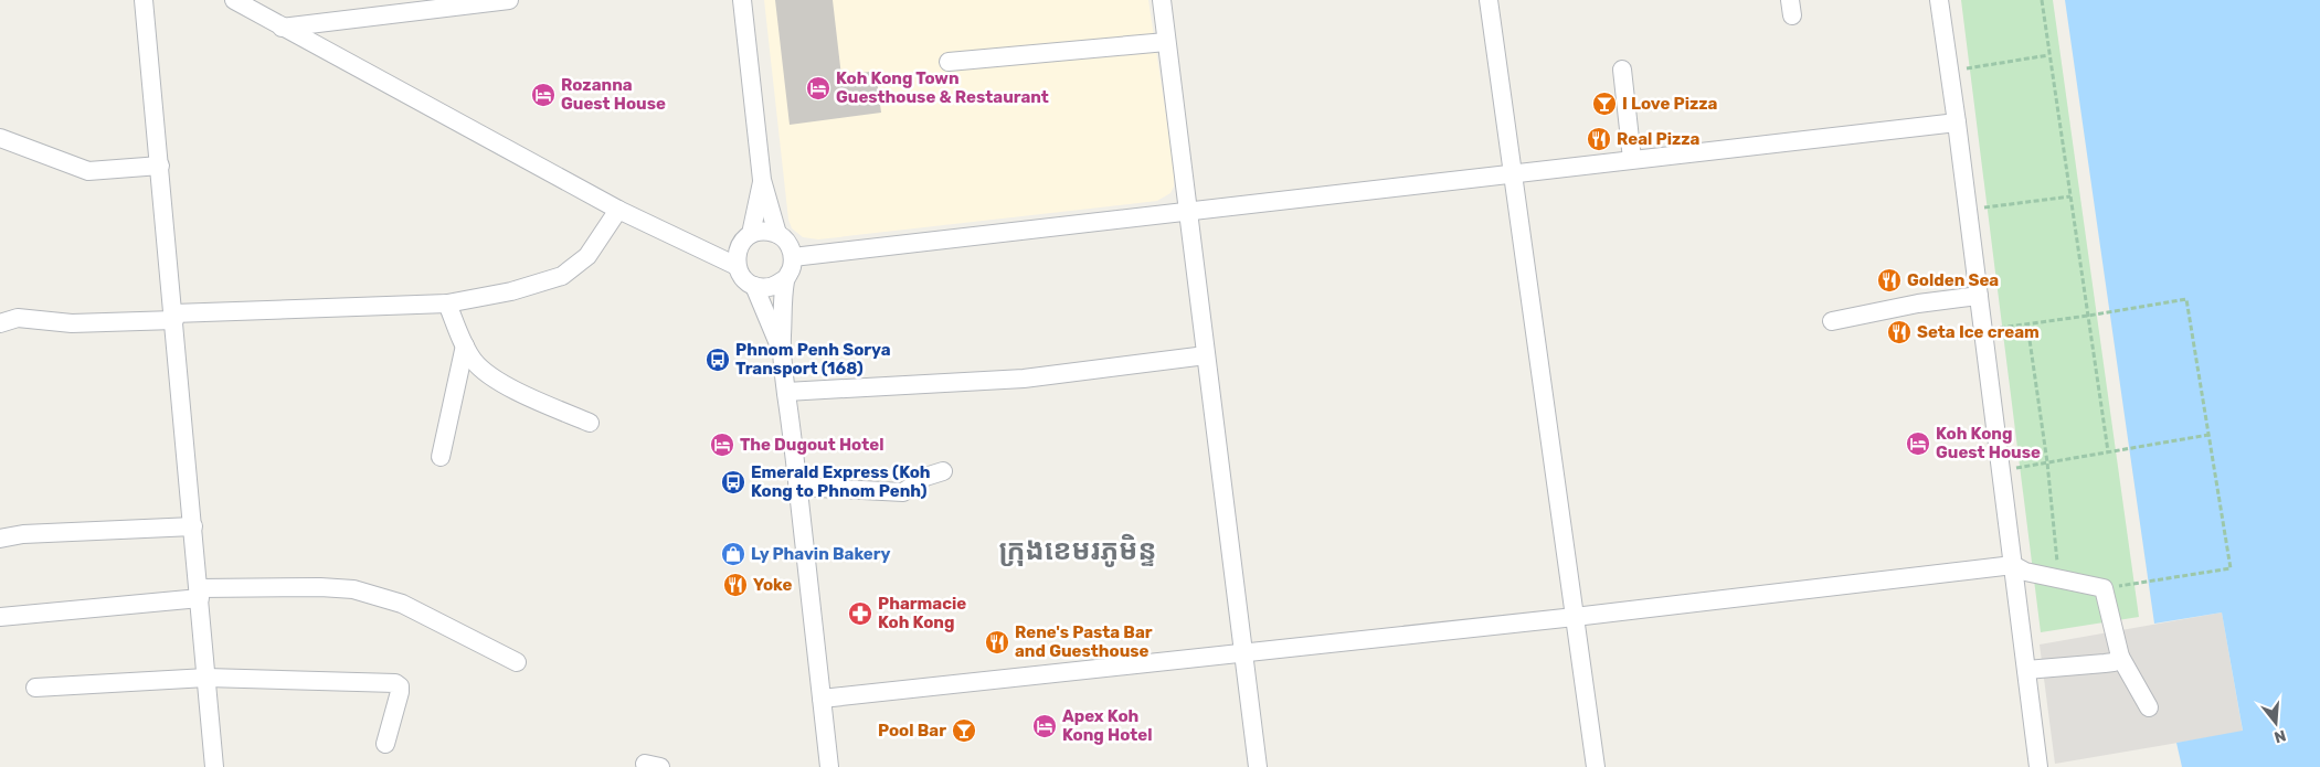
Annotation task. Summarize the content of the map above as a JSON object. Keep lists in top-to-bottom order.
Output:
{
  "districts": ["ក្រុងខេមរភូមិន្ទ"],
  "places": {
    "hotel": [
      "Koh Kong Town Guesthouse & Restaurant",
      "Rozanna Guest House",
      "Koh Kong Guest House",
      "The Dugout Hotel",
      "Apex Koh Kong Hotel"
    ],
    "bar": ["I Love Pizza", "Pool Bar"],
    "restaurant": [
      "Real Pizza",
      "Golden Sea",
      "Seta Ice cream",
      "Yoke",
      "Rene's Pasta Bar and Guesthouse"
    ],
    "bus stop": ["Phnom Penh Sorya Transport (168)", "Emerald Express (Koh Kong to Phnom Penh)"],
    "shop": ["Ly Phavin Bakery"],
    "pharmacy": ["Pharmacie Koh Kong"]
  },
  "north": "bottom"
}
